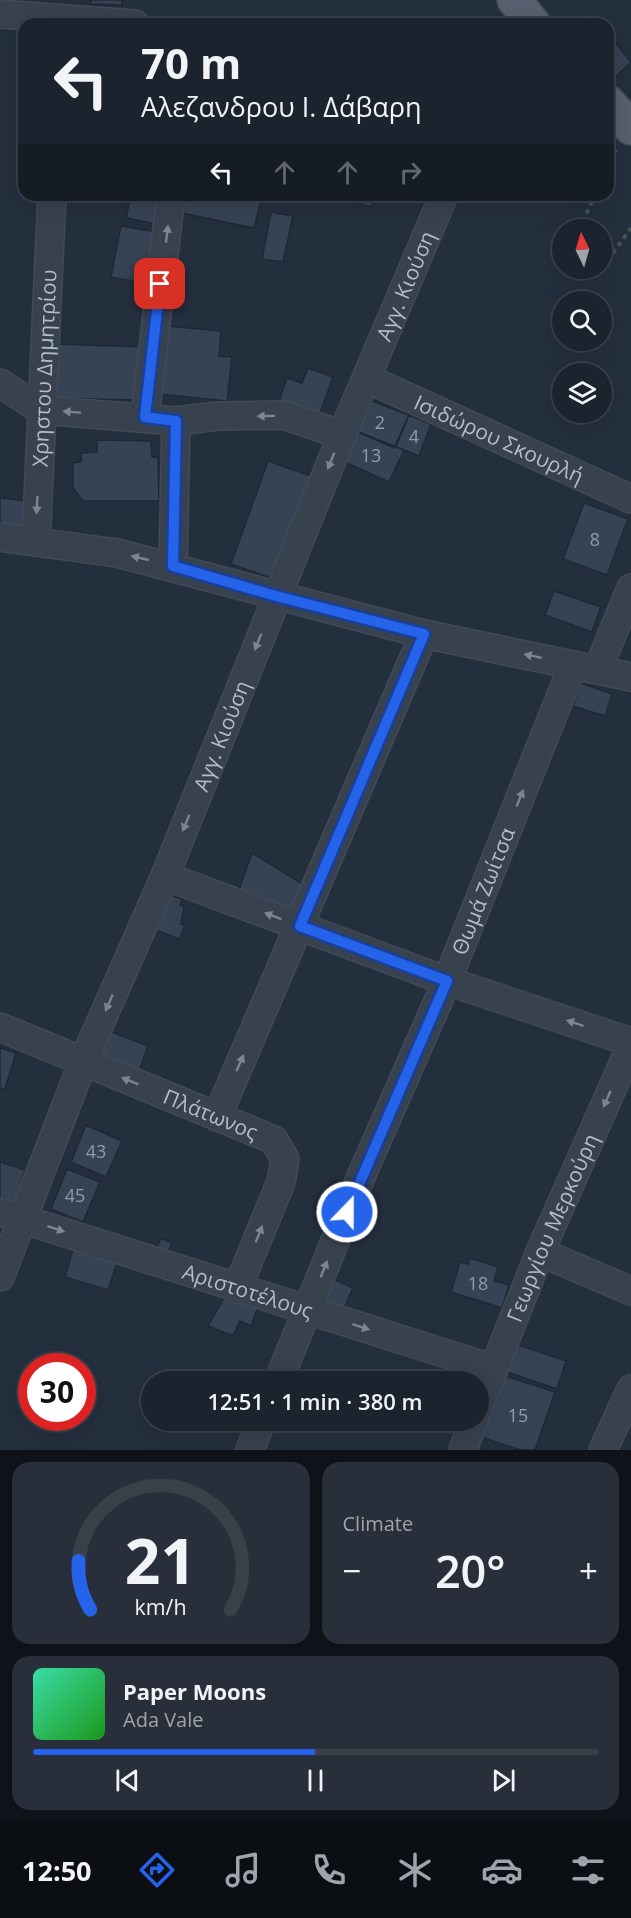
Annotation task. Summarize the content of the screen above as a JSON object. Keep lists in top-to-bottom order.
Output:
{
  "streets": {
    "street": [
      "Αγγ. Κιούση",
      "Χρηστου Δημητρίου",
      "Ισιδώρου Σκουρλή",
      "Θωμά Ζωίτσα",
      "Πλάτωνος",
      "Γεωργίου Μερκούρη",
      "Αριστοτέλους"
    ]
  },
  "crossings": [
    ["Αγγ. Κιούση", "Ισιδώρου Σκουρλή"],
    ["Αγγ. Κιούση", "Πλάτωνος"],
    ["Αγγ. Κιούση", "Αριστοτέλους"],
    ["Θωμά Ζωίτσα", "Αριστοτέλους"],
    ["Πλάτωνος", "Αριστοτέλους"],
    ["Γεωργίου Μερκούρη", "Αριστοτέλους"]
  ],
  "one_way": ["Γεωργίου Μερκούρη", "Αριστοτέλους"],
  "house_numbers": [
    "2",
    "4",
    "13",
    "8",
    "43",
    "45",
    "18",
    "15"
  ],
  "north": "top",
  "page": {
    "turn": ["70 m", "Αλεζανδρου Ι. Δάβαρη"],
    "limit": "30",
    "trip": "12:51 · 1 min · 380 m",
    "tile": "Climate",
    "heat": ["−", "20°", "+"],
    "song": ["Paper Moons", "Ada Vale"],
    "tabs": "12:50",
    "gauge": ["21", "km/h"]
  }
}
